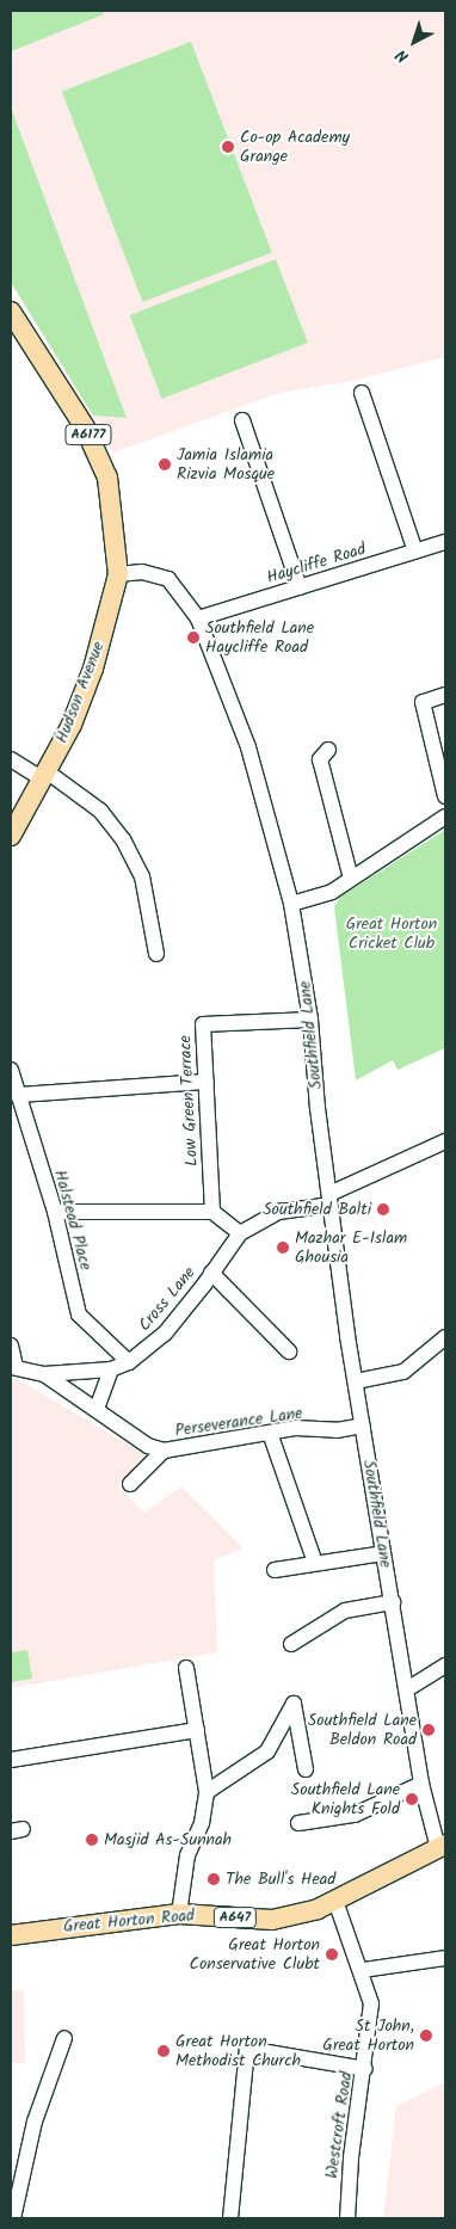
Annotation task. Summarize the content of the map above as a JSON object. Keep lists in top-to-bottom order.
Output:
{
  "streets": {
    "main road": [
      "A6177",
      "Hudson Avenue",
      "A647",
      "Great Horton Road"
    ],
    "street": [
      "Haycliffe Road",
      "Southfield Lane",
      "Low Green Terrace",
      "Halstead Place",
      "Cross Lane",
      "Perseverance Lane",
      "Westcroft Road"
    ]
  },
  "crossings": [
    ["A6177", "Hudson Avenue"],
    ["A6177", "Southfield Lane"],
    ["Haycliffe Road", "Southfield Lane"],
    ["Hudson Avenue", "Southfield Lane"],
    ["Southfield Lane", "Low Green Terrace"],
    ["Southfield Lane", "Cross Lane"],
    ["Southfield Lane", "Perseverance Lane"],
    ["Southfield Lane", "Great Horton Road"],
    ["Halstead Place", "Cross Lane"],
    ["Cross Lane", "Perseverance Lane"],
    ["Great Horton Road", "Westcroft Road"]
  ],
  "parks": ["Great Horton Cricket Club"],
  "places": [
    "Co-op Academy Grange",
    "Jamia Islamia Rizvia Mosque",
    "Southfield Lane Haycliffe Road",
    "Southfield Balti",
    "Mazhar E-Islam Ghousia",
    "Southfield Lane Beldon Road",
    "Southfield Lane Knights Fold",
    "Masjid As-Sunnah",
    "The Bull's Head",
    "Great Horton Conservative Clubt",
    "St John, Great Horton",
    "Great Horton Methodist Church"
  ],
  "north": "bottom left"
}
